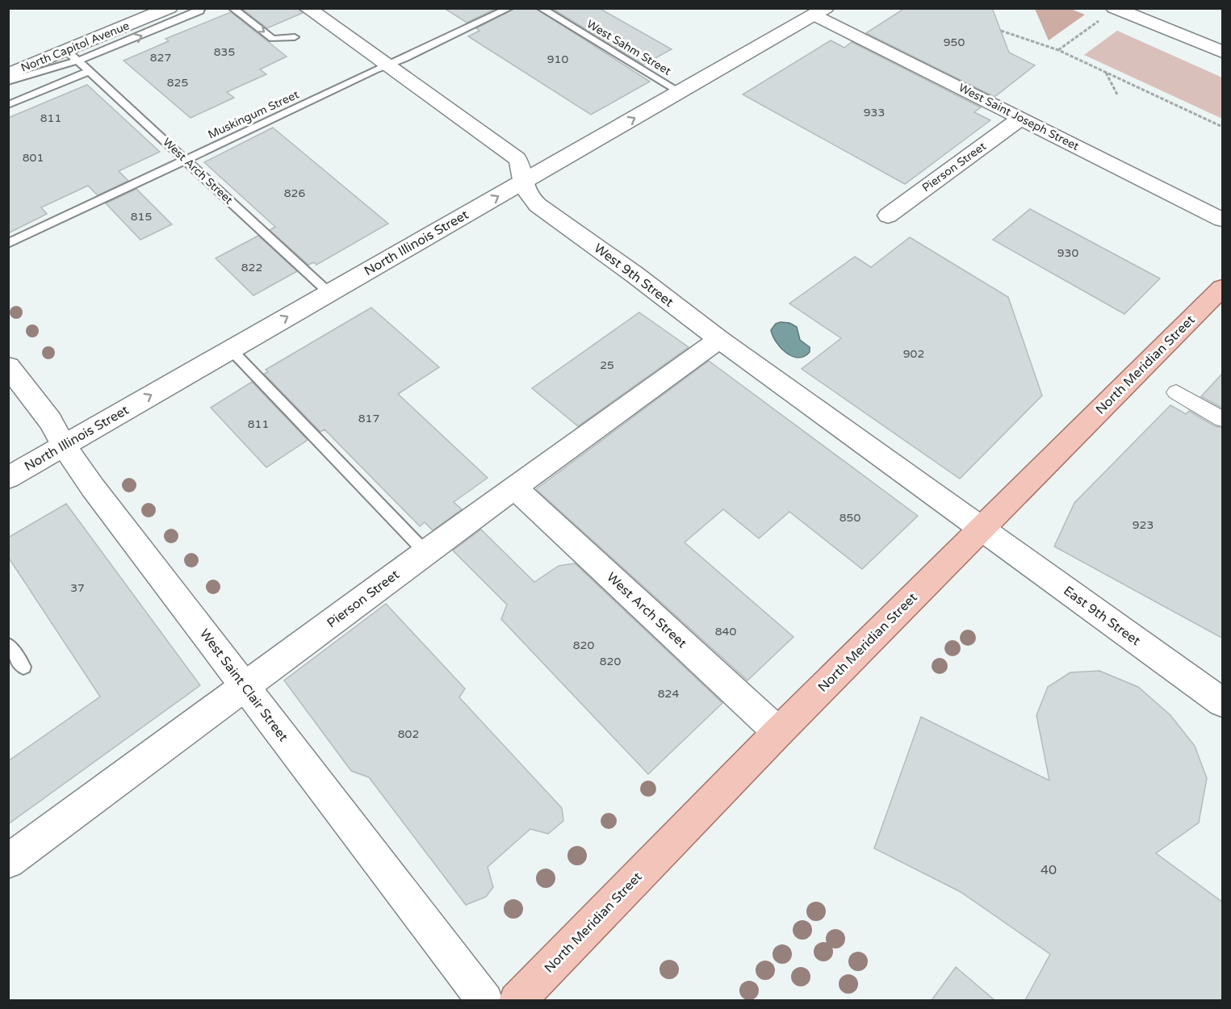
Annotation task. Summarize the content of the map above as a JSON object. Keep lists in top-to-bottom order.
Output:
{
  "streets": {
    "main road": ["North Meridian Street"],
    "street": [
      "North Capitol Avenue",
      "West Saint Joseph Street",
      "Pierson Street",
      "West Arch Street",
      "North Illinois Street",
      "West 9th Street",
      "East 9th Street",
      "West Saint Clair Street"
    ],
    "lane": ["West Sahm Street", "Muskingum Street"]
  },
  "crossings": [
    ["North Capitol Avenue", "West Arch Street"],
    ["West Sahm Street", "North Illinois Street"],
    ["Muskingum Street", "West Arch Street"],
    ["Muskingum Street", "West 9th Street"],
    ["West Saint Joseph Street", "Pierson Street"],
    ["West Saint Joseph Street", "North Illinois Street"],
    ["Pierson Street", "West Arch Street"],
    ["Pierson Street", "West 9th Street"],
    ["Pierson Street", "West Saint Clair Street"],
    ["West Arch Street", "North Illinois Street"],
    ["West Arch Street", "North Meridian Street"],
    ["North Illinois Street", "West 9th Street"],
    ["North Illinois Street", "West Saint Clair Street"],
    ["West 9th Street", "North Meridian Street"],
    ["West 9th Street", "East 9th Street"],
    ["North Meridian Street", "East 9th Street"]
  ],
  "one_way": ["North Illinois Street"],
  "house_numbers": [
    "950",
    "835",
    "827",
    "910",
    "825",
    "933",
    "811",
    "801",
    "826",
    "815",
    "930",
    "822",
    "902",
    "25",
    "817",
    "811",
    "850",
    "923",
    "37",
    "840",
    "820",
    "820",
    "824",
    "802",
    "40"
  ]
}
